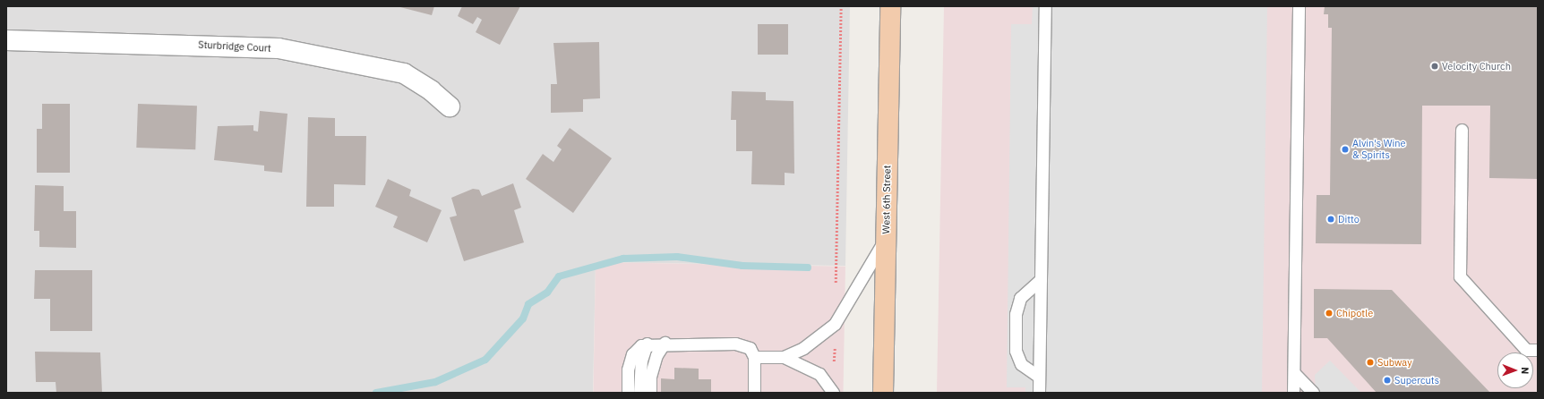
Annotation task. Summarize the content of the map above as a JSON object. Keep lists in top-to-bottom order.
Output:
{
  "streets": {
    "main road": ["West 6th Street"],
    "street": ["Sturbridge Court"]
  },
  "places": [
    "Velocity Church",
    "Alvin's Wine & Spirits",
    "Ditto",
    "Chipotle",
    "Subway",
    "Supercuts"
  ],
  "north": "right"
}
